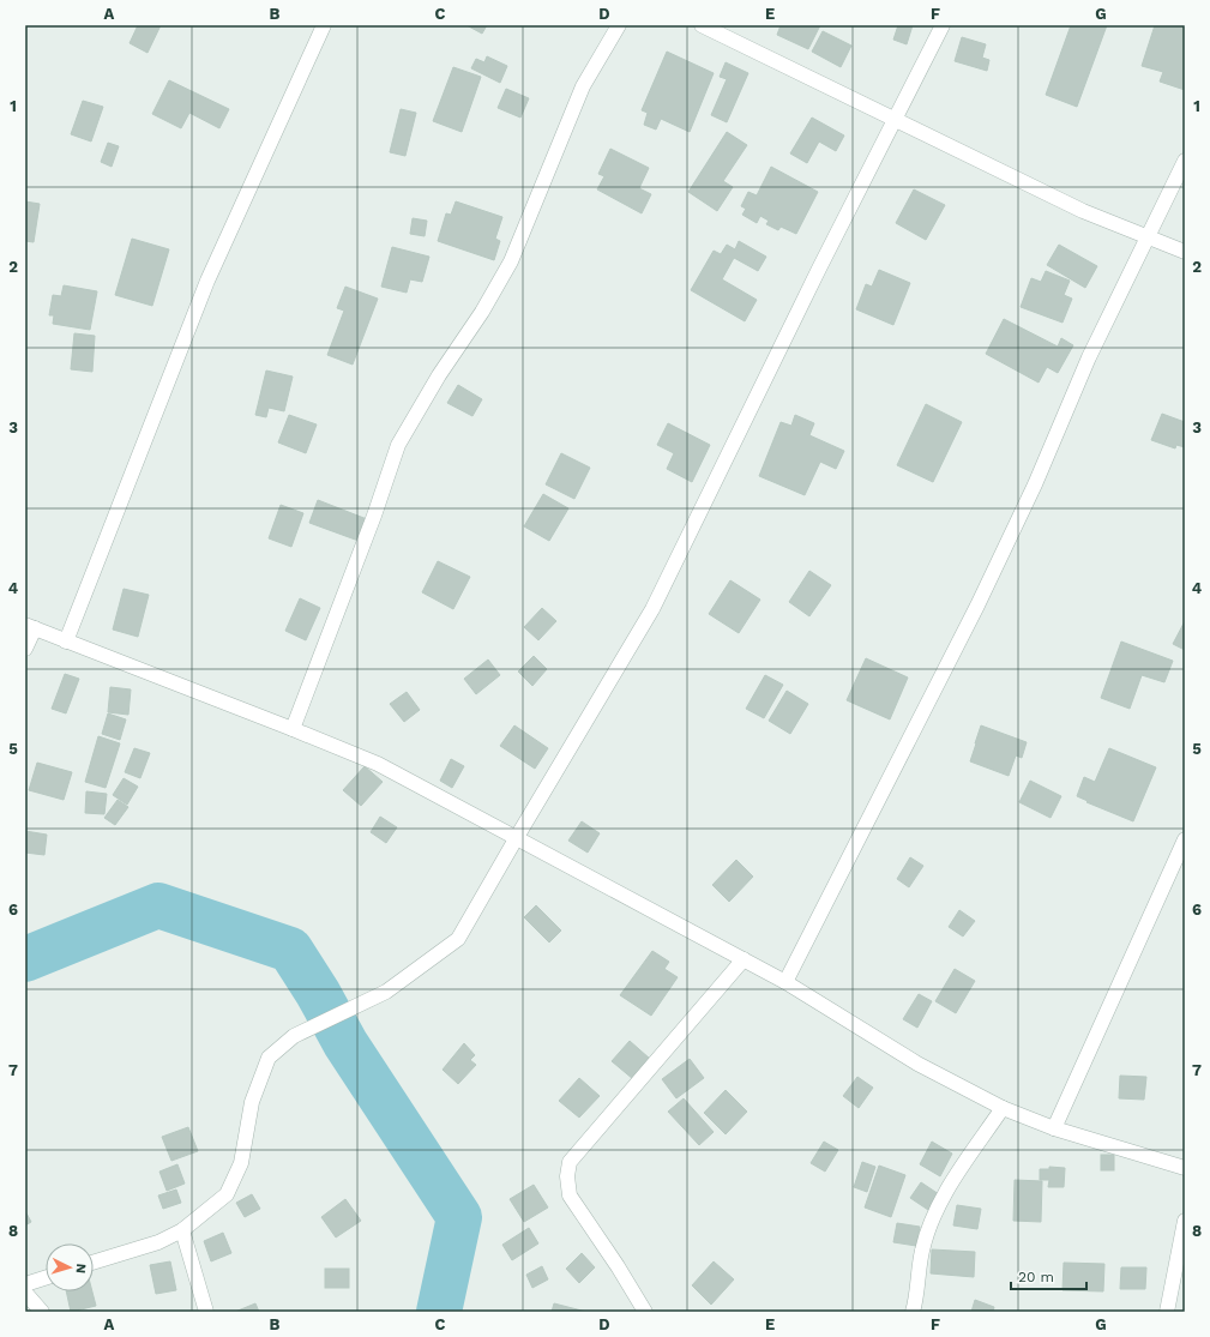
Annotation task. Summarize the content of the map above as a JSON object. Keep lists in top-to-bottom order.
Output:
{
  "scale_bar": "20 m",
  "north": "right",
  "grid": {
    "columns": [
      "A",
      "B",
      "C",
      "D",
      "E",
      "F",
      "G"
    ],
    "rows": [
      "1",
      "2",
      "3",
      "4",
      "5",
      "6",
      "7",
      "8"
    ]
  }
}
